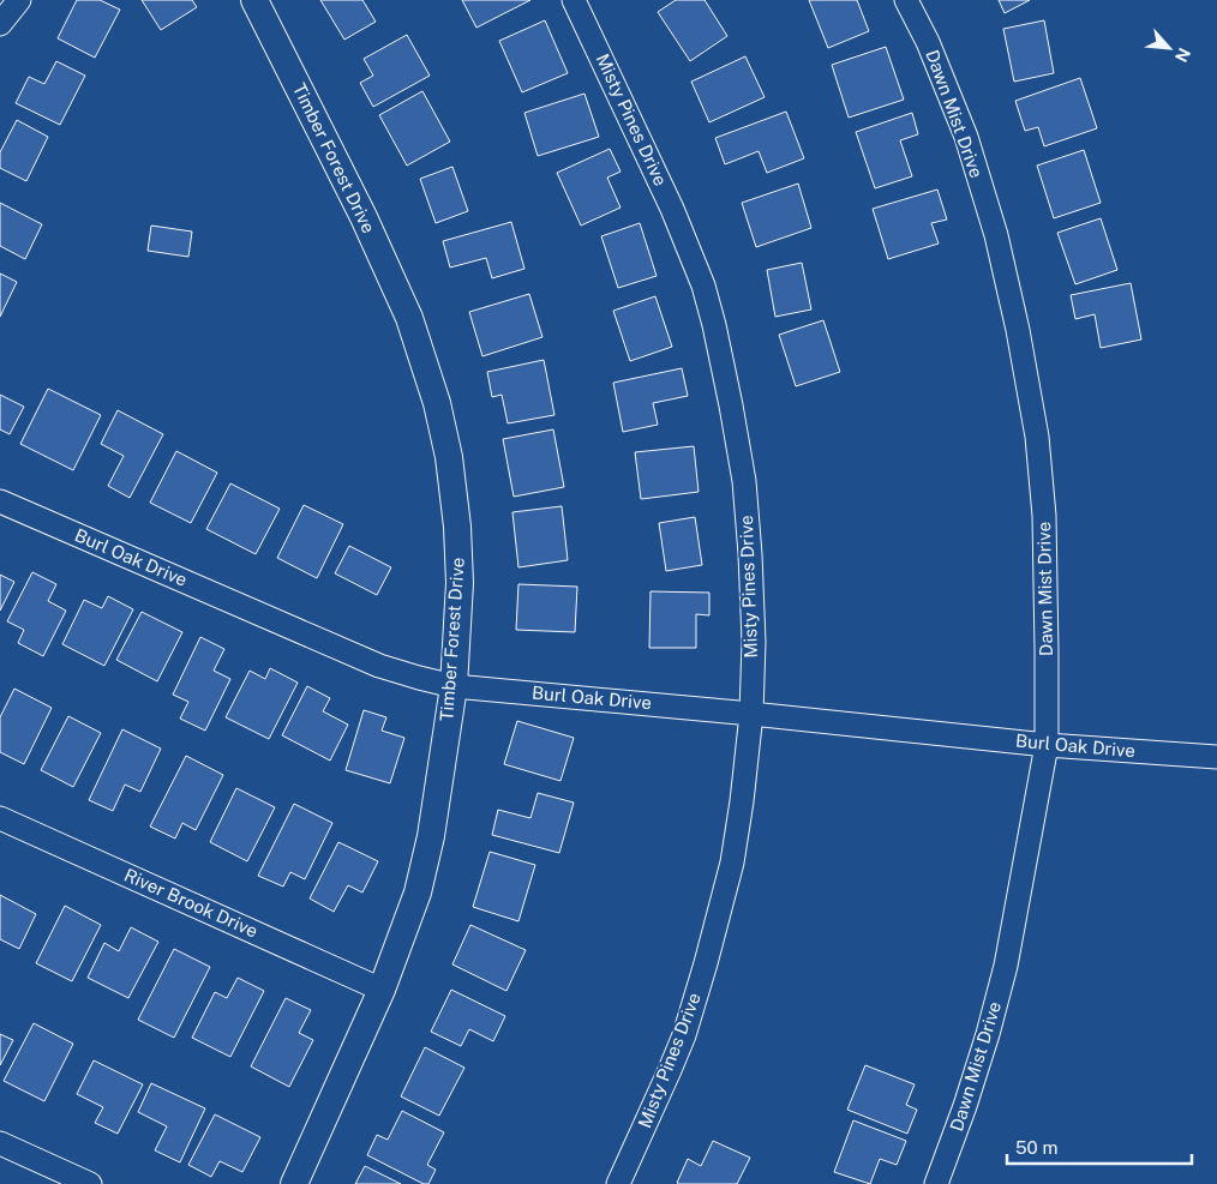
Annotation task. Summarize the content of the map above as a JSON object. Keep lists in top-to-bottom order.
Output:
{
  "streets": {
    "street": [
      "Dawn Mist Drive",
      "Misty Pines Drive",
      "Timber Forest Drive",
      "Burl Oak Drive",
      "River Brook Drive"
    ]
  },
  "crossings": [
    ["Dawn Mist Drive", "Burl Oak Drive"],
    ["Misty Pines Drive", "Burl Oak Drive"],
    ["Timber Forest Drive", "Burl Oak Drive"],
    ["Timber Forest Drive", "River Brook Drive"]
  ],
  "scale_bar": "50 m",
  "north": "bottom right"
}
